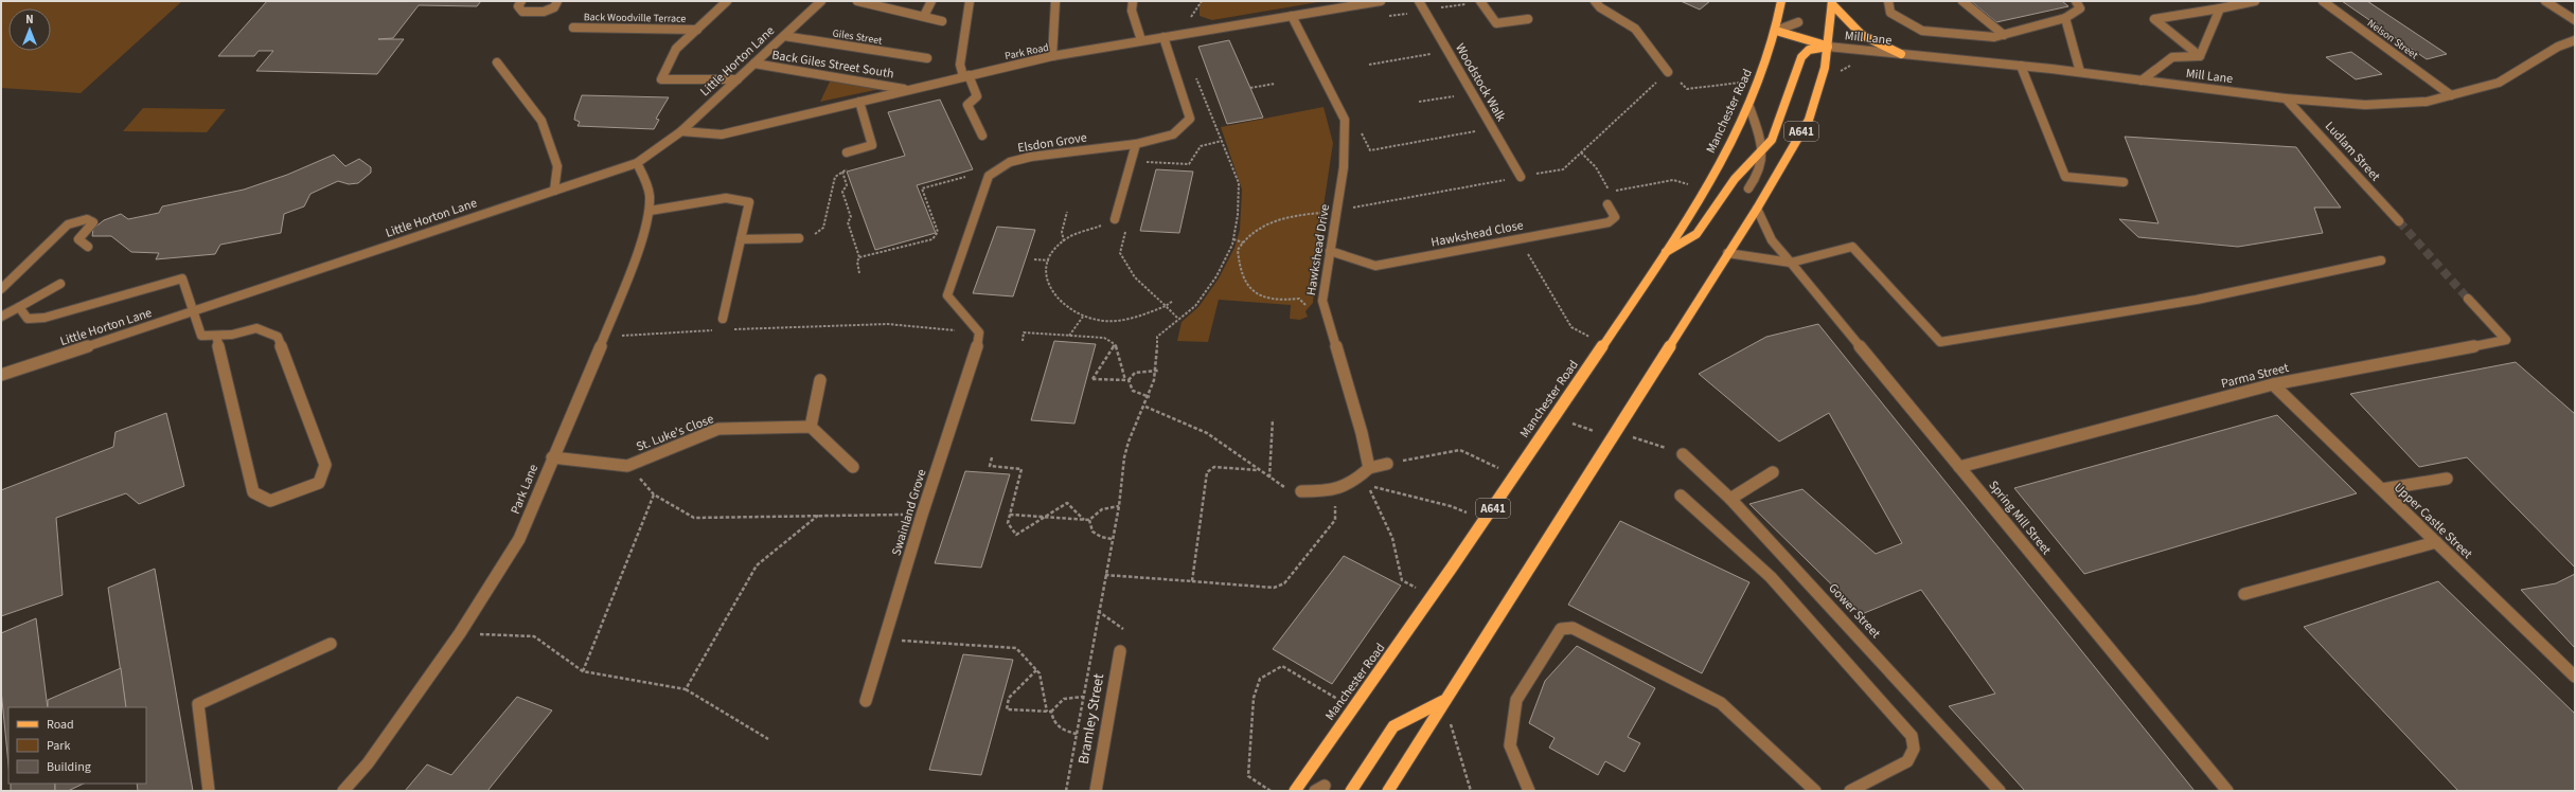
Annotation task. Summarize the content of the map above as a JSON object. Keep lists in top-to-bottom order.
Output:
{
  "streets": {
    "main road": ["Manchester Road", "A641"],
    "street": [
      "Back Woodville Terrace",
      "Giles Street",
      "Mill Lane",
      "Nelson Street",
      "Park Road",
      "Little Horton Lane",
      "Back Giles Street South",
      "Woodstock Walk",
      "Elsdon Grove",
      "Ludlam Street",
      "Hawkshead Close",
      "Hawkshead Drive",
      "Parma Street",
      "St. Luke's Close",
      "Park Lane",
      "Swainland Grove",
      "Spring Mill Street",
      "Upper Castle Street",
      "Gower Street",
      "Bramley Street"
    ]
  },
  "crossings": [
    ["Giles Street", "Little Horton Lane"],
    ["Mill Lane", "Nelson Street"],
    ["Mill Lane", "A641"],
    ["Mill Lane", "Ludlam Street"],
    ["Park Road", "Little Horton Lane"],
    ["Park Road", "Back Giles Street South"],
    ["Park Road", "Elsdon Grove"],
    ["Park Road", "Hawkshead Drive"],
    ["Little Horton Lane", "Back Giles Street South"],
    ["Little Horton Lane", "Park Lane"],
    ["A641", "Spring Mill Street"],
    ["Elsdon Grove", "Swainland Grove"],
    ["Hawkshead Close", "Hawkshead Drive"],
    ["Parma Street", "Spring Mill Street"],
    ["Parma Street", "Upper Castle Street"]
  ],
  "legend": ["Road", "Park", "Building"],
  "north": "top"
}
